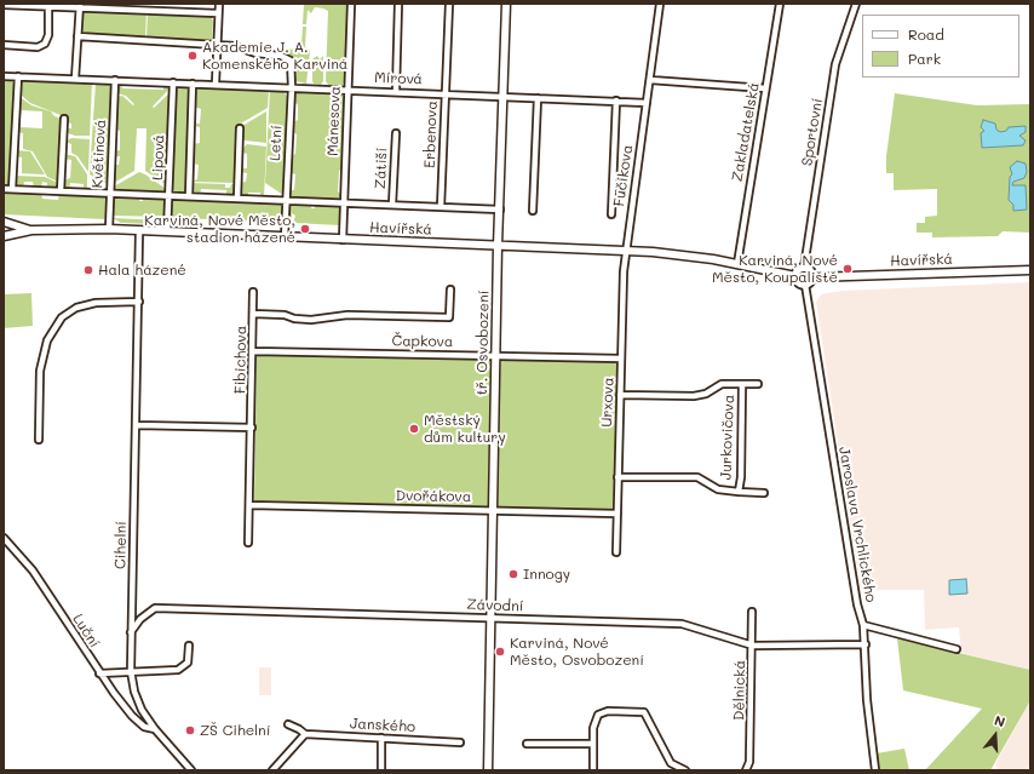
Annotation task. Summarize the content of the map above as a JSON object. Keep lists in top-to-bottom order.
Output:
{
  "streets": {
    "street": [
      "Mírová",
      "Mánesova",
      "Zakladatelská",
      "Sportovní",
      "Erbenova",
      "Letní",
      "Květinová",
      "Lipová",
      "Zátiší",
      "Fučíkova",
      "Havířská",
      "Čapkova",
      "tř. Osvobození",
      "Fibichova",
      "Urxova",
      "Jurkovičova",
      "Dvořákova",
      "Jaroslava Vrchlického",
      "Cihelní",
      "Závodní",
      "Luční",
      "Dělnická",
      "Janského"
    ]
  },
  "crossings": [
    ["Mírová", "Mánesova"],
    ["Mírová", "Erbenova"],
    ["Mírová", "Letní"],
    ["Mírová", "Květinová"],
    ["Mírová", "Lipová"],
    ["Mírová", "tř. Osvobození"],
    ["Mánesova", "Havířská"],
    ["Zakladatelská", "Havířská"],
    ["Sportovní", "Havířská"],
    ["Sportovní", "Jaroslava Vrchlického"],
    ["Letní", "Havířská"],
    ["Květinová", "Havířská"],
    ["Lipová", "Havířská"],
    ["Fučíkova", "Havířská"],
    ["Fučíkova", "Urxova"],
    ["Havířská", "tř. Osvobození"],
    ["Havířská", "Urxova"],
    ["Havířská", "Jaroslava Vrchlického"],
    ["Havířská", "Cihelní"],
    ["Čapkova", "tř. Osvobození"],
    ["Čapkova", "Fibichova"],
    ["Čapkova", "Urxova"],
    ["tř. Osvobození", "Dvořákova"],
    ["tř. Osvobození", "Závodní"],
    ["Fibichova", "Dvořákova"],
    ["Urxova", "Jurkovičova"],
    ["Urxova", "Dvořákova"],
    ["Jaroslava Vrchlického", "Závodní"],
    ["Cihelní", "Závodní"],
    ["Cihelní", "Luční"],
    ["Závodní", "Dělnická"]
  ],
  "places": [
    "Akademie J. A. Komenského Karviná",
    "Karviná, Nové Město, stadion házené",
    "Karviná, Nové Město, Koupaliště",
    "Hala házené",
    "Městský dům kultury",
    "Innogy",
    "Karviná, Nové Město, Osvobození",
    "ZŠ Cihelní"
  ],
  "legend": ["Road", "Park"],
  "north": "top"
}
